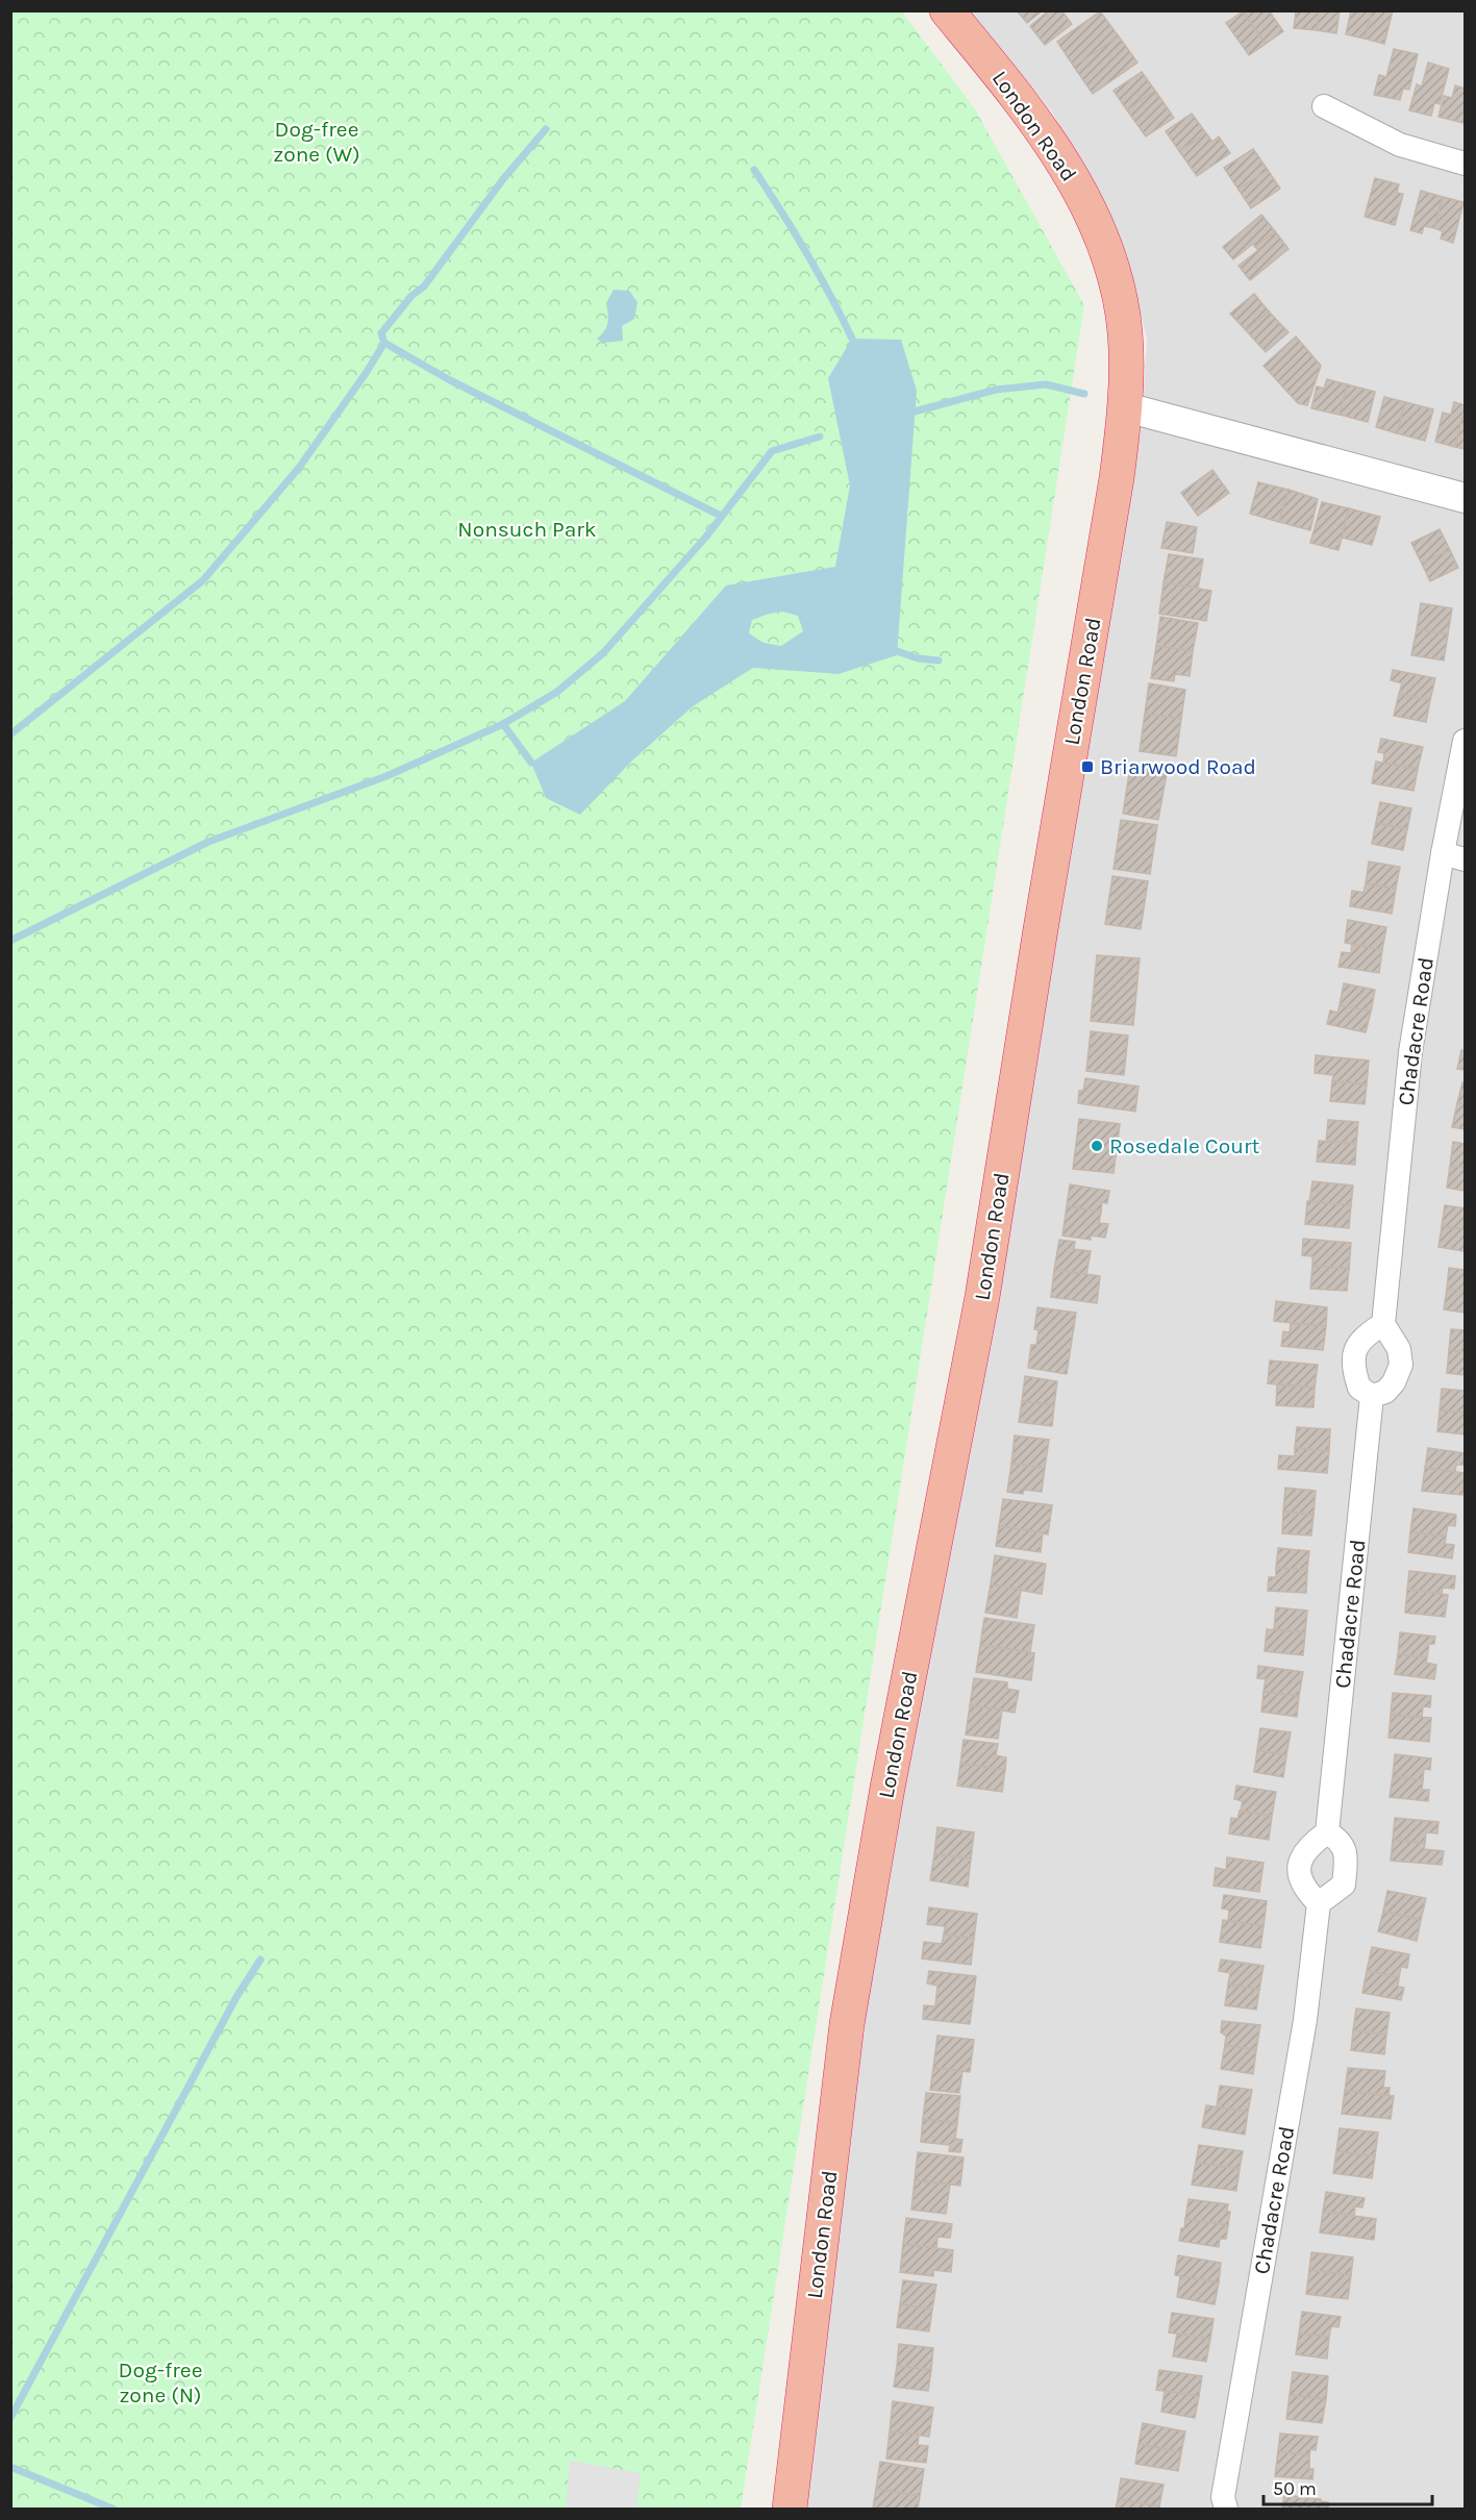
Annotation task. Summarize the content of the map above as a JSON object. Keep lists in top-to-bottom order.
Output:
{
  "streets": {
    "highway": ["London Road"],
    "street": ["Chadacre Road"]
  },
  "parks": ["Dog-free zone (W)", "Nonsuch Park", "Dog-free zone (N)"],
  "places": {
    "transit": ["Briarwood Road"],
    "other": ["Rosedale Court"]
  },
  "scale_bar": "50 m"
}
